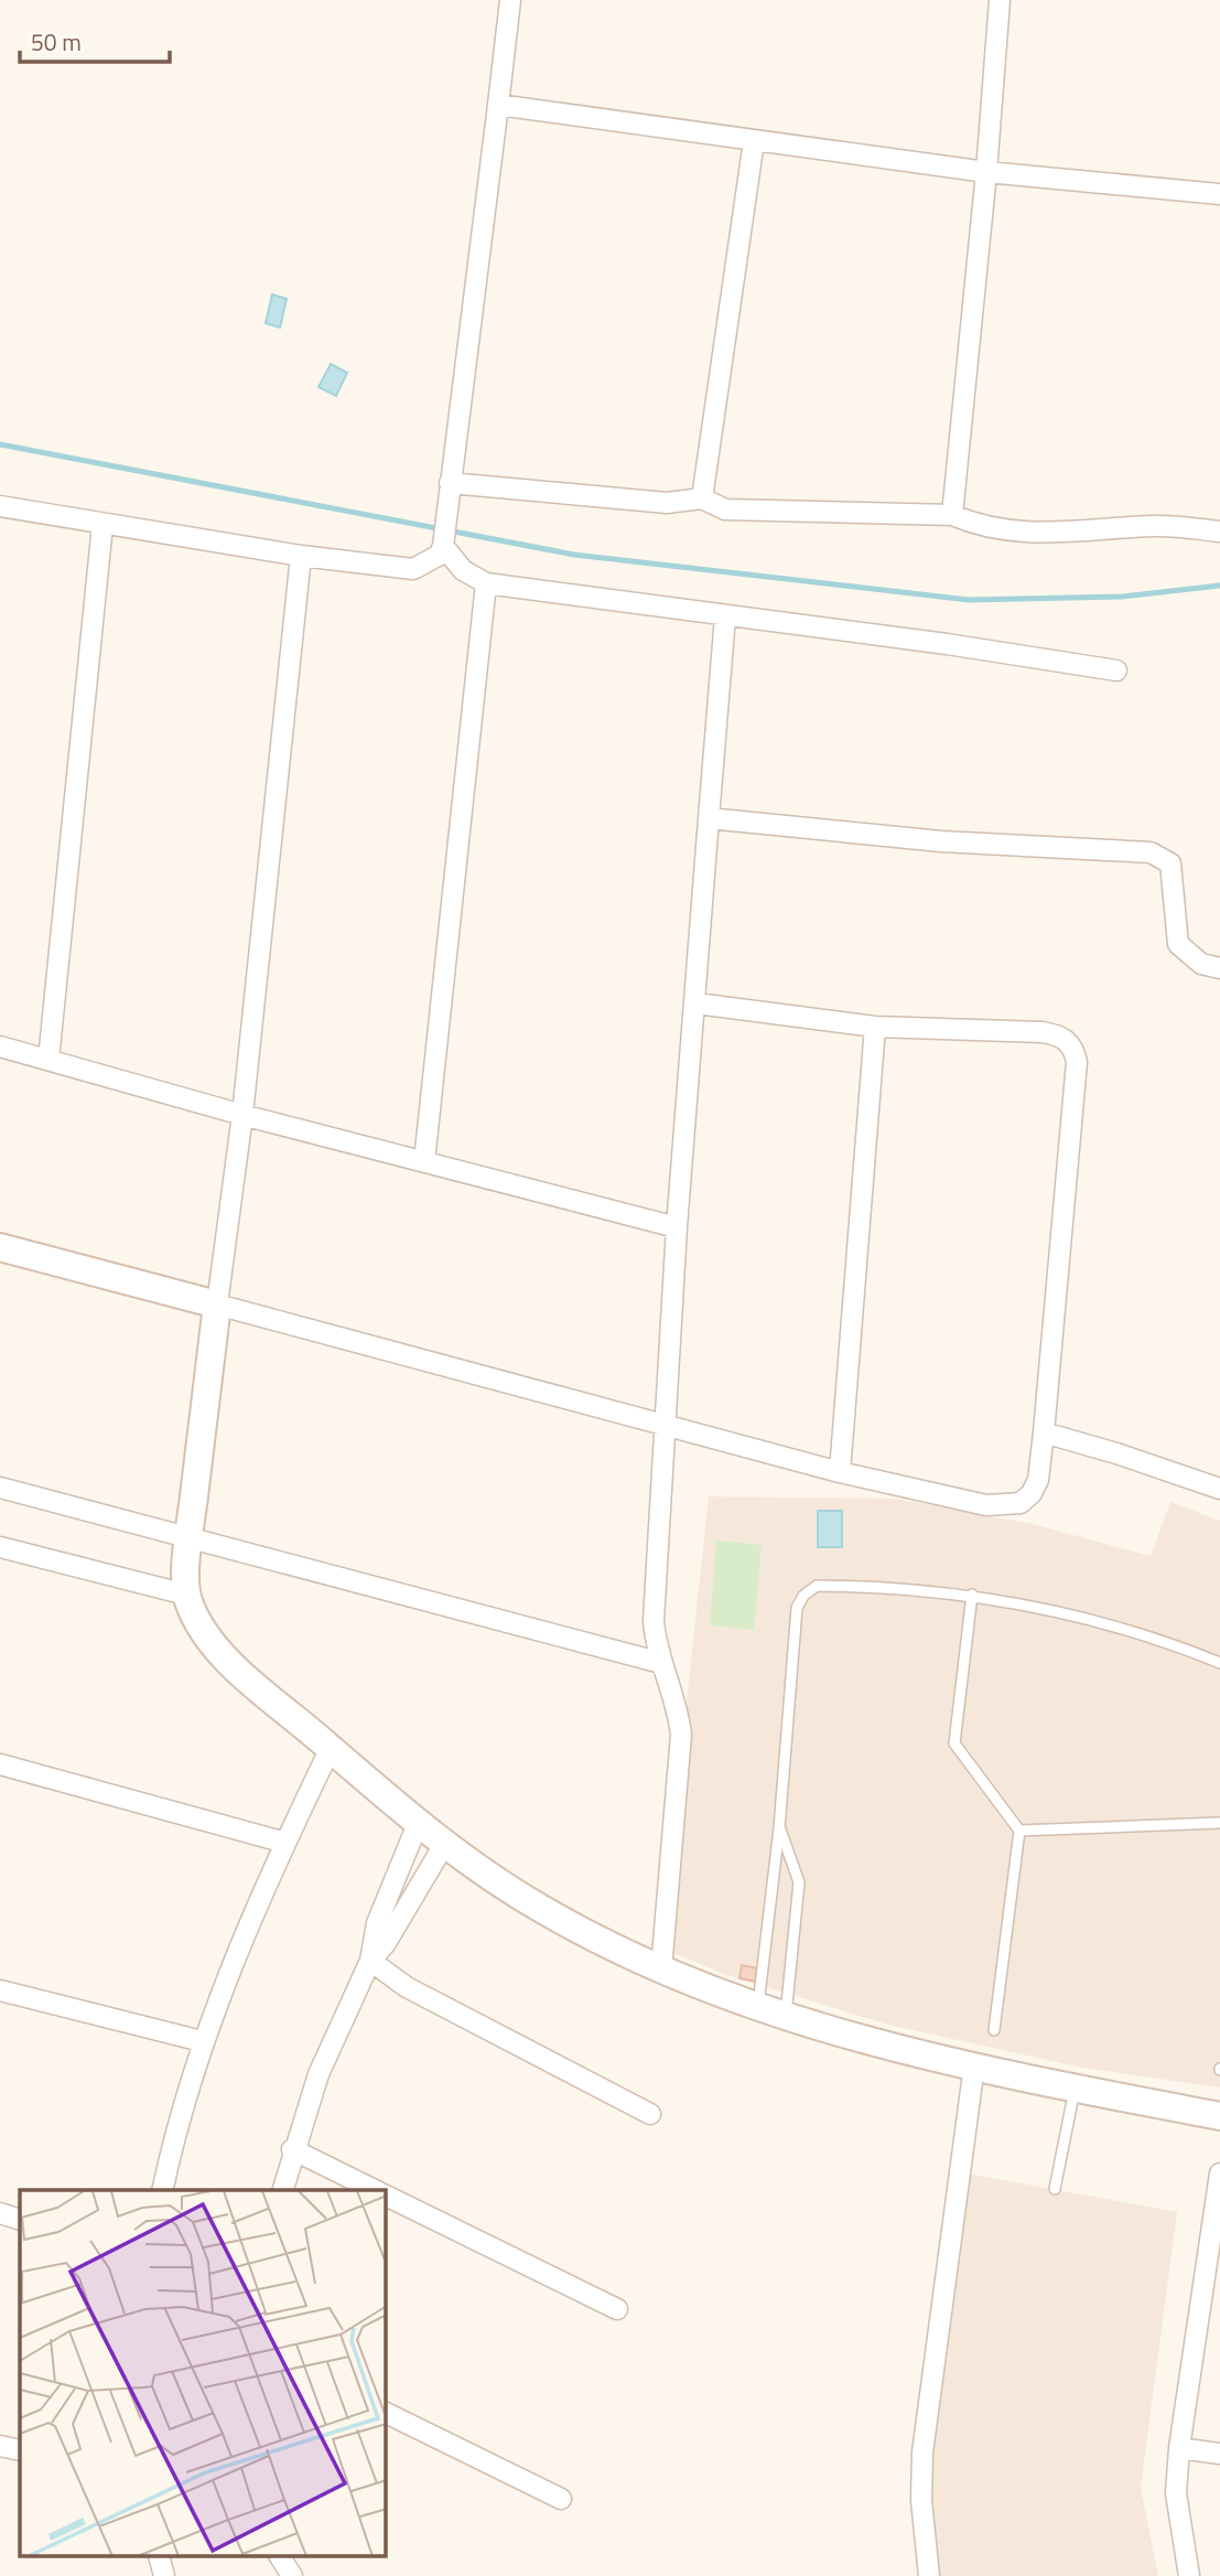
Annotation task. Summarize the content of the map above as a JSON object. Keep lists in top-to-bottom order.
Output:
{
  "scale_bar": "50 m"
}
